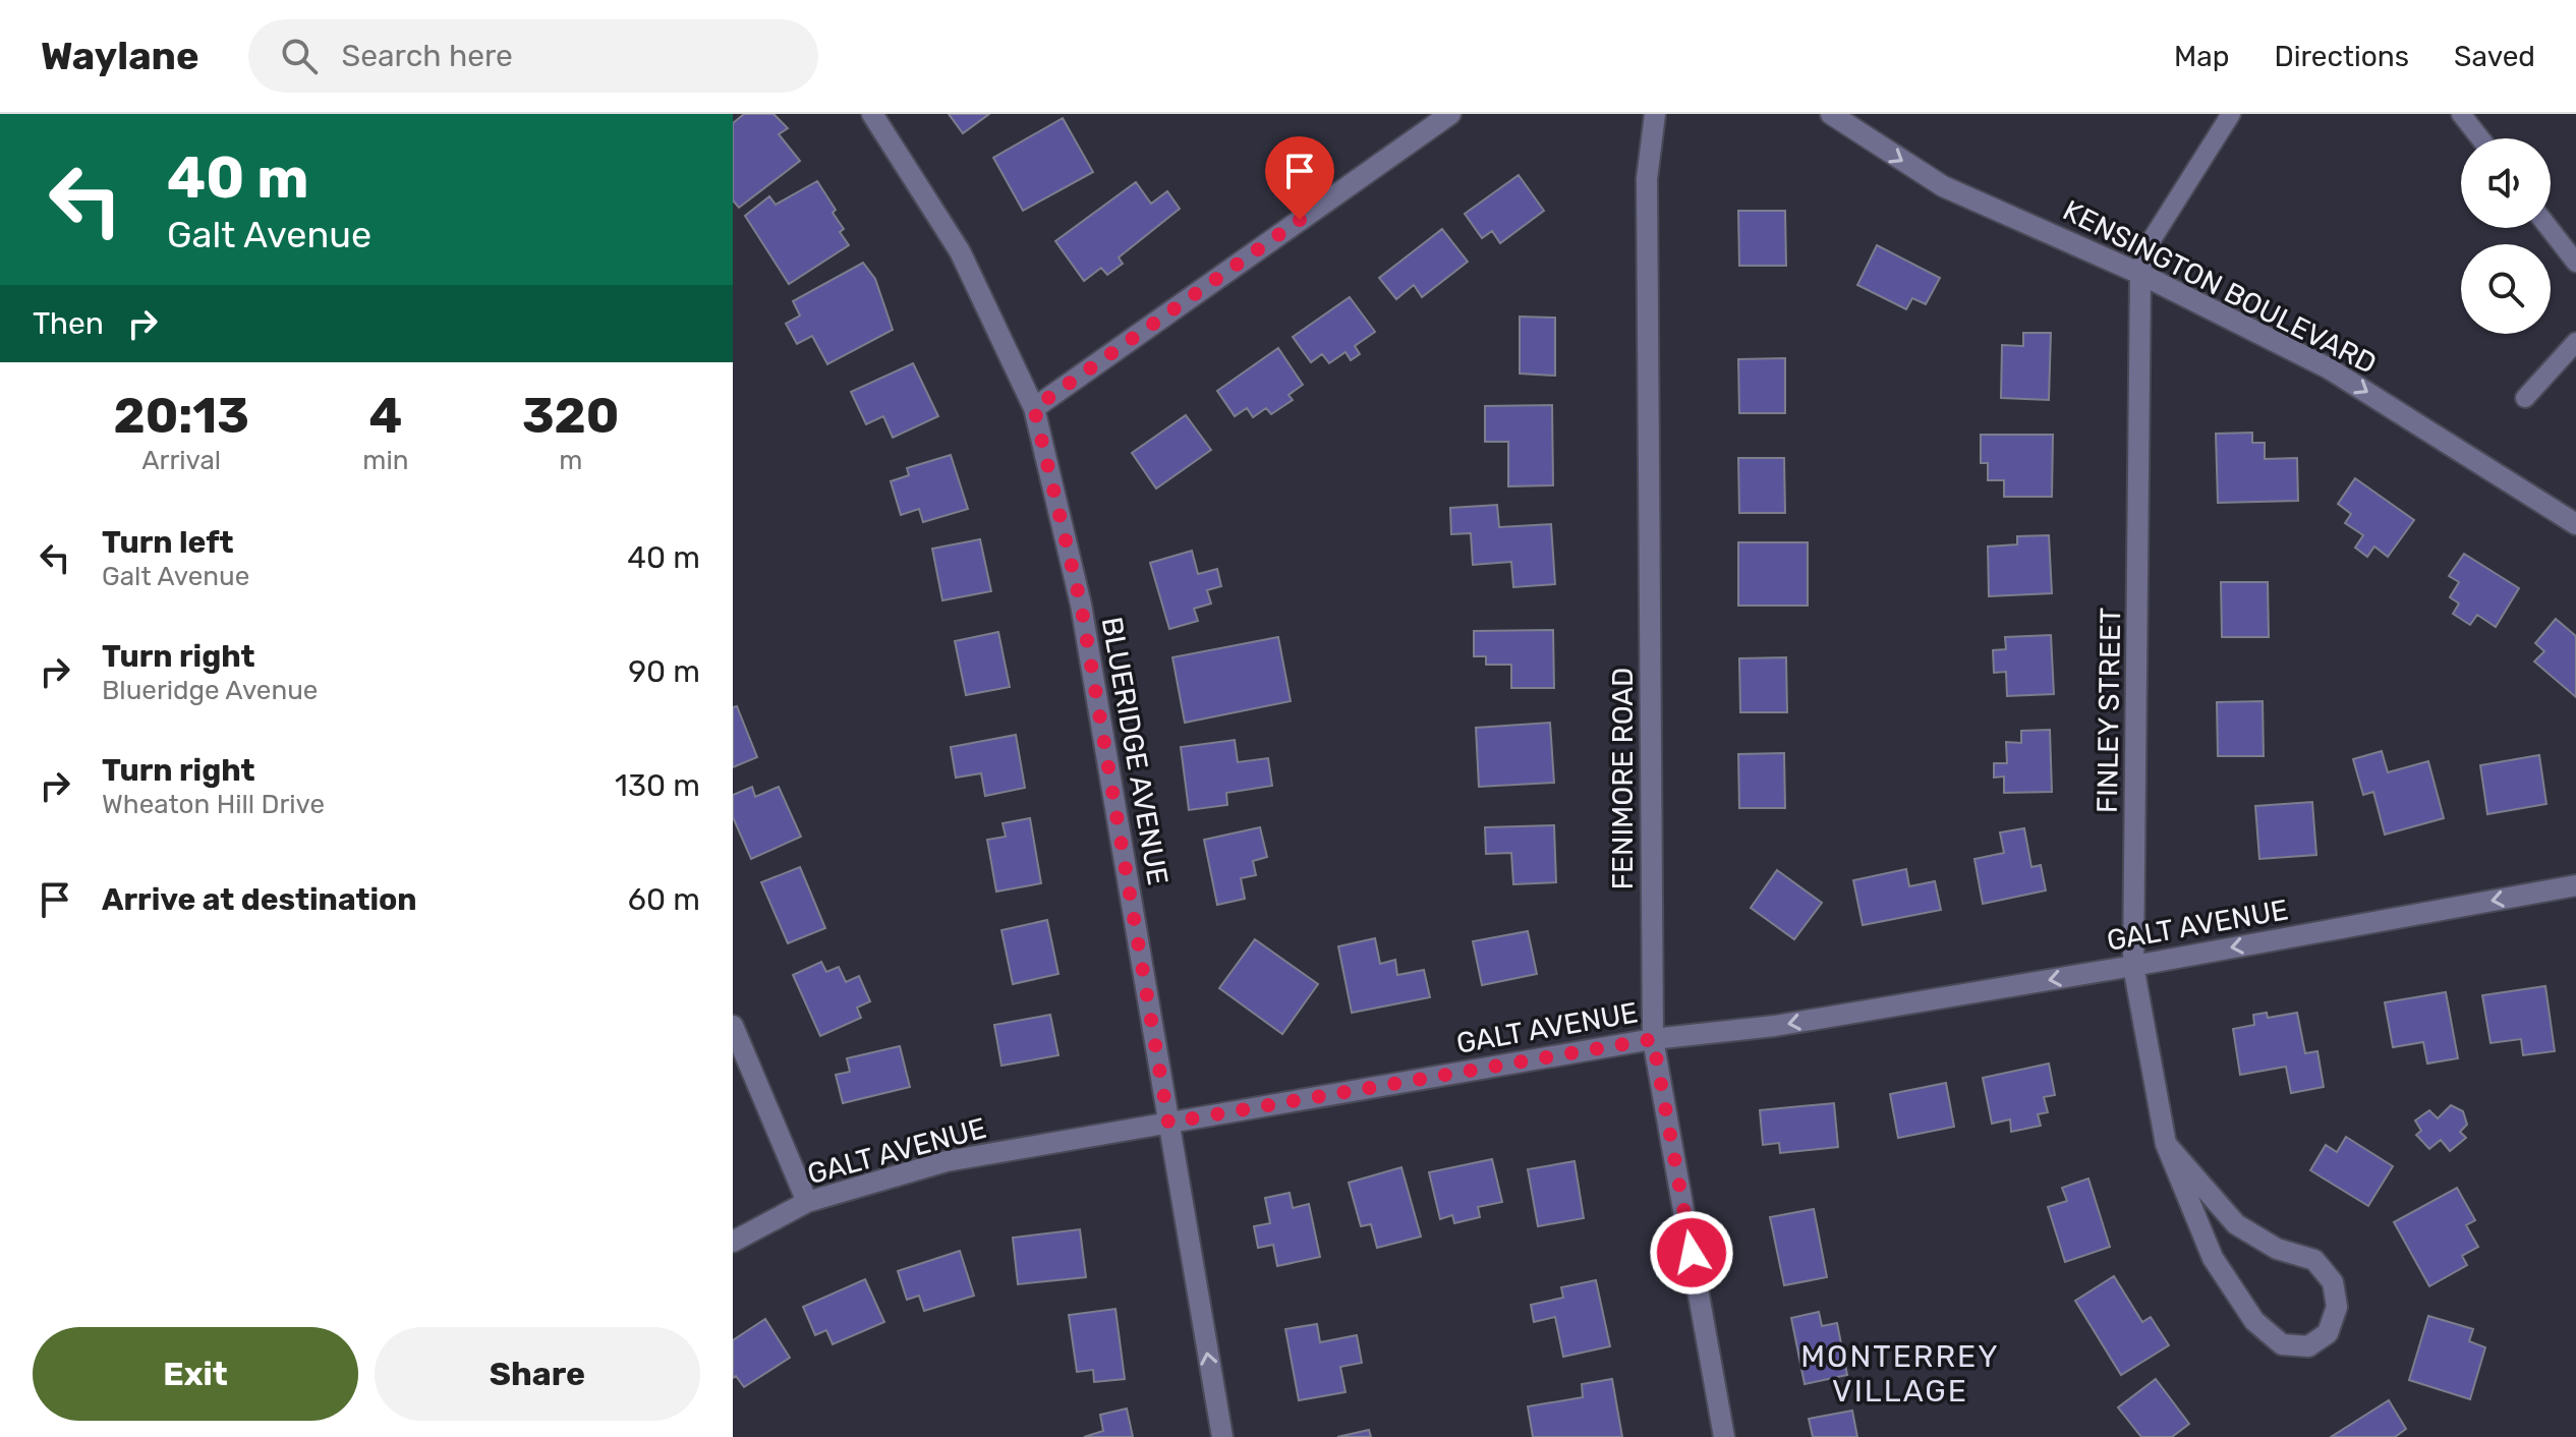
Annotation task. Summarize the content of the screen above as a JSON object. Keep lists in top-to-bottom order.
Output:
{
  "streets": {
    "street": [
      "KENSINGTON BOULEVARD",
      "FINLEY STREET",
      "BLUERIDGE AVENUE",
      "FENIMORE ROAD",
      "GALT AVENUE"
    ]
  },
  "crossings": [
    ["KENSINGTON BOULEVARD", "FINLEY STREET"],
    ["FINLEY STREET", "GALT AVENUE"],
    ["BLUERIDGE AVENUE", "GALT AVENUE"],
    ["FENIMORE ROAD", "GALT AVENUE"]
  ],
  "one_way": ["KENSINGTON BOULEVARD", "GALT AVENUE"],
  "districts": ["MONTERREY VILLAGE"],
  "page": {
    "header": "Waylane",
    "search": "Search here",
    "nav": ["Map", "Directions", "Saved"],
    "turn": ["40 m", "Galt Avenue"],
    "then": "Then",
    "eta": [
      "20:13",
      "Arrival",
      "4",
      "min",
      "320",
      "m"
    ],
    "list": [
      {
        "name": "Turn left",
        "note": "Galt Avenue",
        "value": "40 m"
      },
      {
        "name": "Turn right",
        "note": "Blueridge Avenue",
        "value": "90 m"
      },
      {
        "name": "Turn right",
        "note": "Wheaton Hill Drive",
        "value": "130 m"
      },
      {
        "name": "Arrive at destination",
        "value": "60 m"
      }
    ],
    "buttons": ["Exit", "Share"]
  }
}
